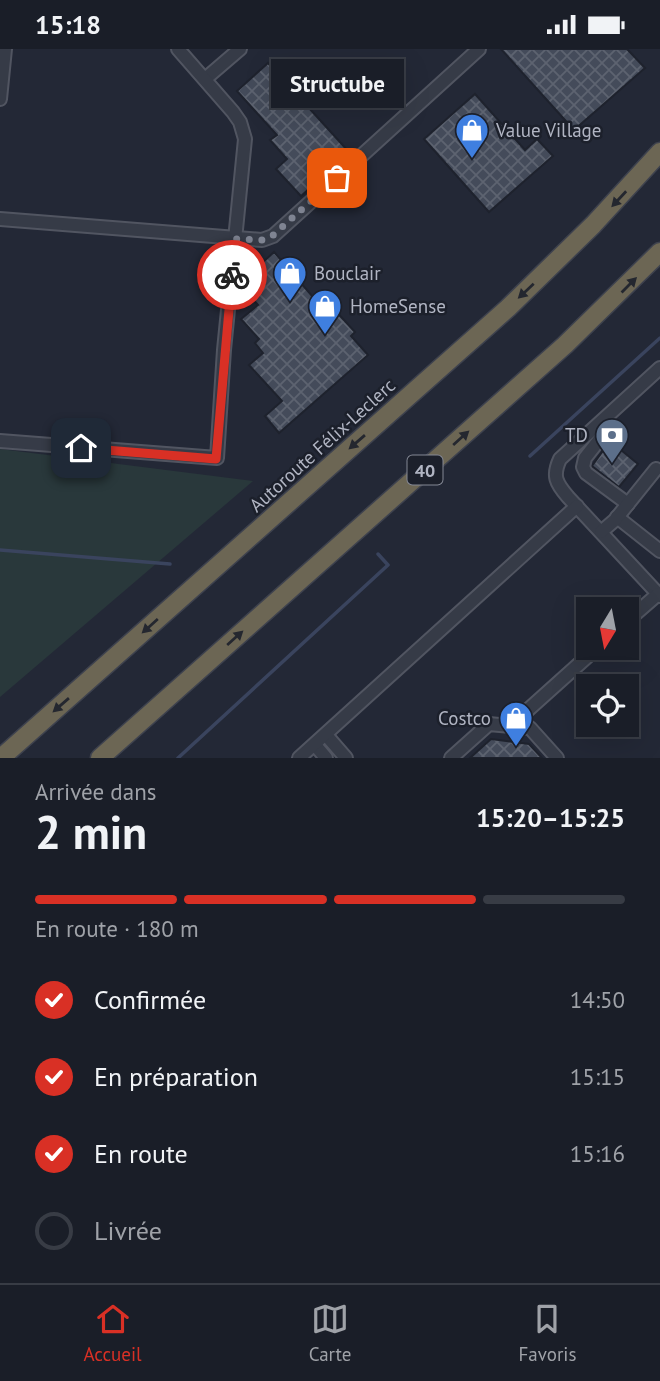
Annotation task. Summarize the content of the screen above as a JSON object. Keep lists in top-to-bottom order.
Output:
{
  "streets": {
    "highway": ["Autoroute Félix-Leclerc", "40"]
  },
  "places": {
    "shop": [
      "Value Village",
      "Bouclair",
      "HomeSense",
      "Costco"
    ],
    "other": ["Structube"],
    "bank": ["TD"]
  },
  "north": "bottom",
  "page": {
    "status": "15:18",
    "bubble": "Structube",
    "heading": ["2 min", "Arrivée dans", "15:20–15:25"],
    "bar": "En route · 180 m",
    "list": [
      ["Confirmée", "14:50"],
      ["En préparation", "15:15"],
      ["En route", "15:16"],
      "Livrée"
    ],
    "tabs": ["Accueil", "Carte", "Favoris"]
  }
}
